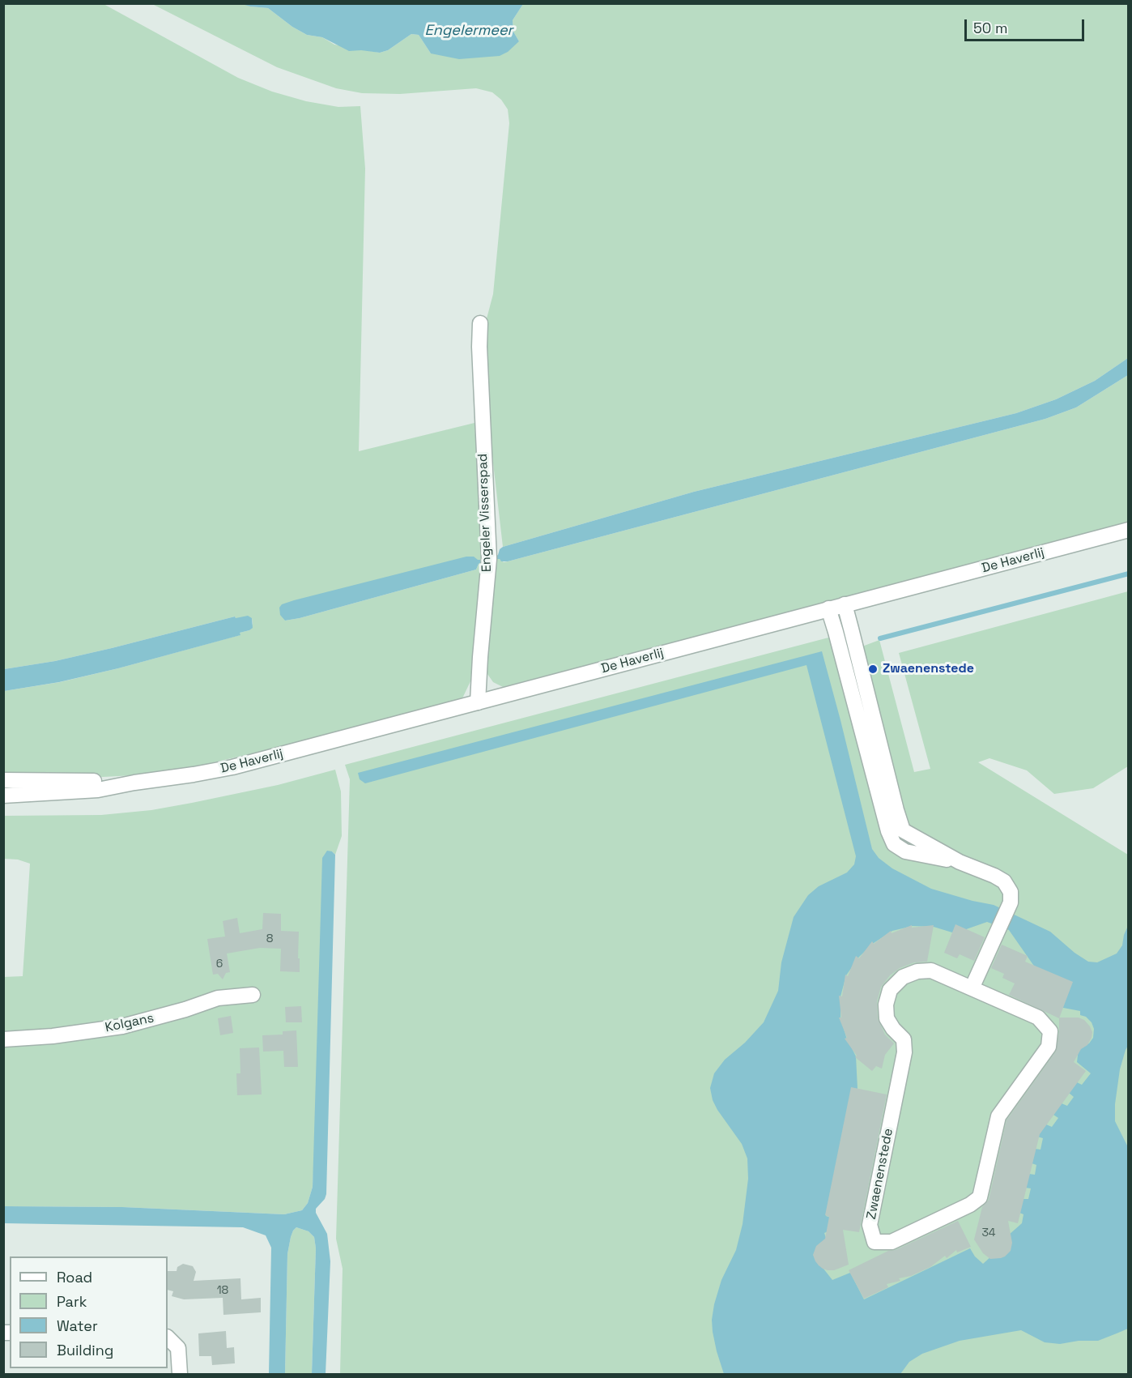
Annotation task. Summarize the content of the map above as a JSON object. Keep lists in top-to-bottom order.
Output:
{
  "streets": {
    "street": [
      "Engeler Visserspad",
      "De Haverlij",
      "Kolgans",
      "Zwaenenstede"
    ]
  },
  "crossings": [
    ["Engeler Visserspad", "De Haverlij"]
  ],
  "water": ["Engelermeer"],
  "places": ["Zwaenenstede"],
  "house_numbers": [
    "8",
    "6",
    "34",
    "18"
  ],
  "legend": [
    "Road",
    "Park",
    "Water",
    "Building"
  ],
  "scale_bar": "50 m"
}
